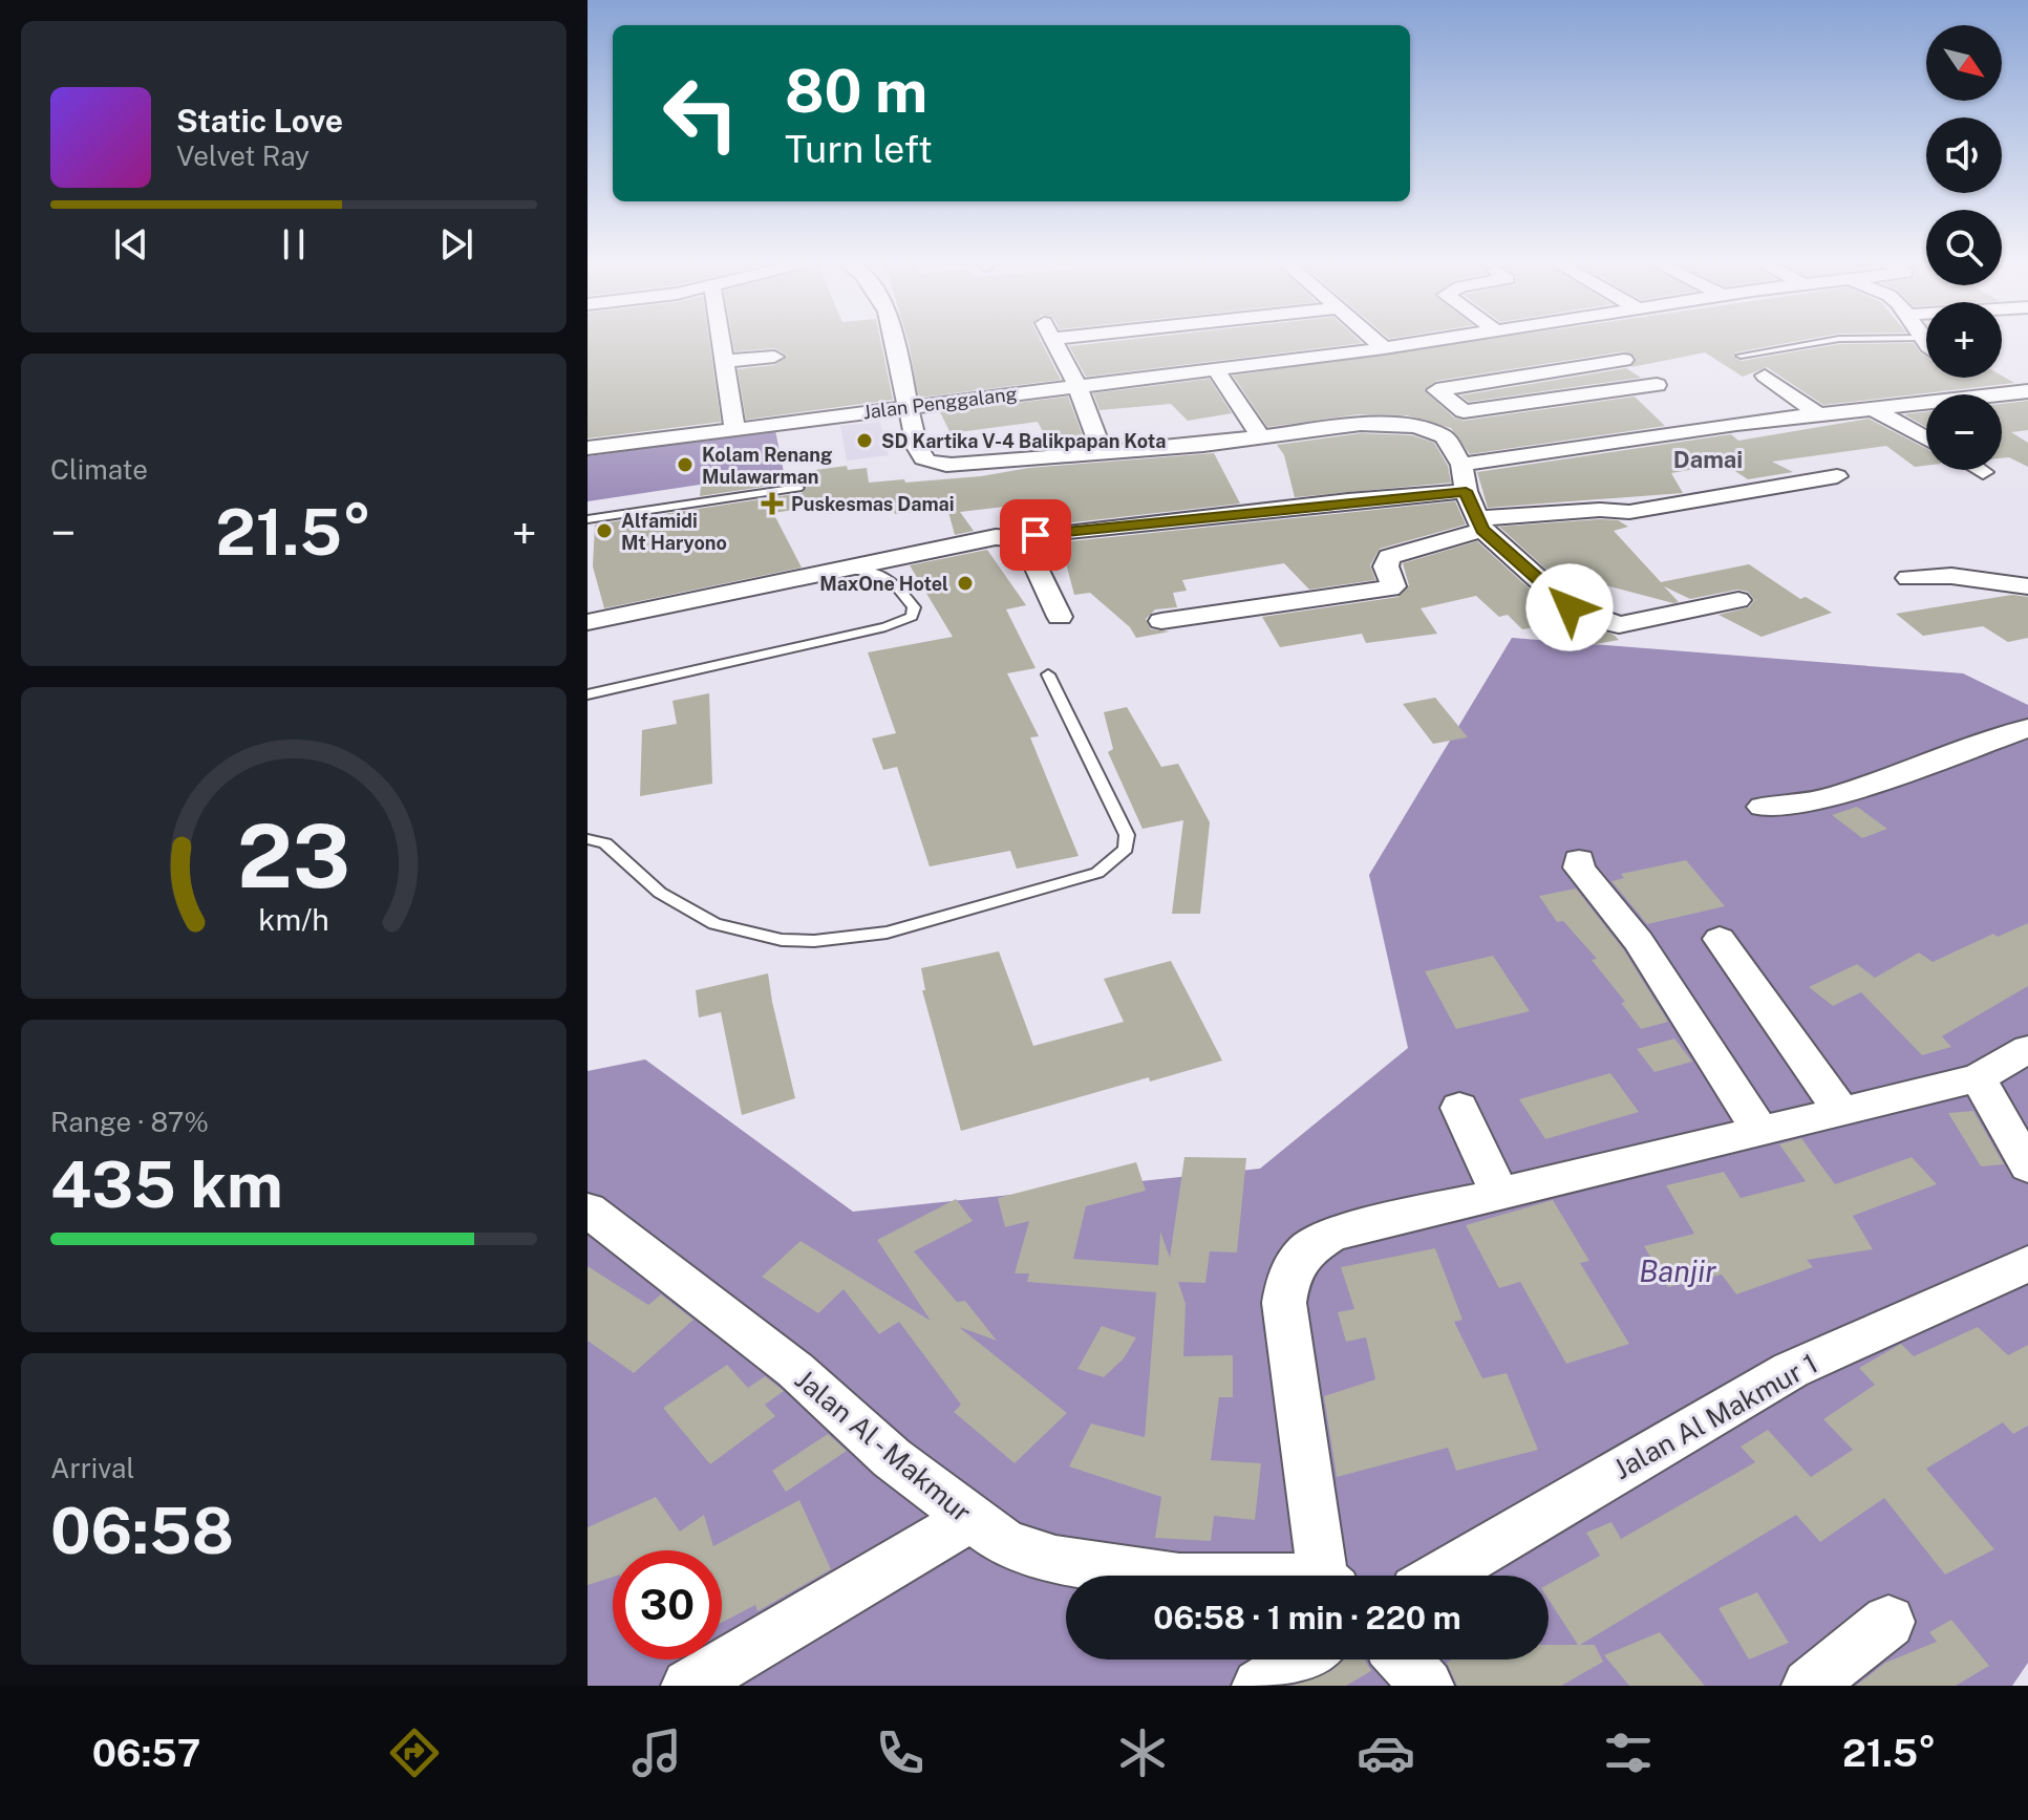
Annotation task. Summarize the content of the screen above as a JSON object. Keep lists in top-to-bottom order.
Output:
{
  "streets": {
    "street": ["Jalan Penggalang", "Jalan Al Makmur 1", "Jalan Al - Makmur"]
  },
  "districts": ["Damai"],
  "water": ["Banjir"],
  "places": {
    "other": [
      "SD Kartika V-4 Balikpapan Kota",
      "Kolam Renang Mulawarman",
      "Alfamidi Mt Haryono",
      "MaxOne Hotel"
    ],
    "health": ["Puskesmas Damai"]
  },
  "north": "bottom right",
  "page": {
    "map_buttons": ["+", "−"],
    "turn": ["80 m", "Turn left"],
    "song": ["Static Love", "Velvet Ray"],
    "tile": [
      "Climate",
      ["Range · 87%", "435 km"],
      ["Arrival", "06:58"]
    ],
    "heat": ["−", "21.5°", "+"],
    "limit": "30",
    "trip": "06:58 · 1 min · 220 m",
    "tabs": ["06:57", "21.5°"],
    "gauge": ["23", "km/h"]
  }
}
